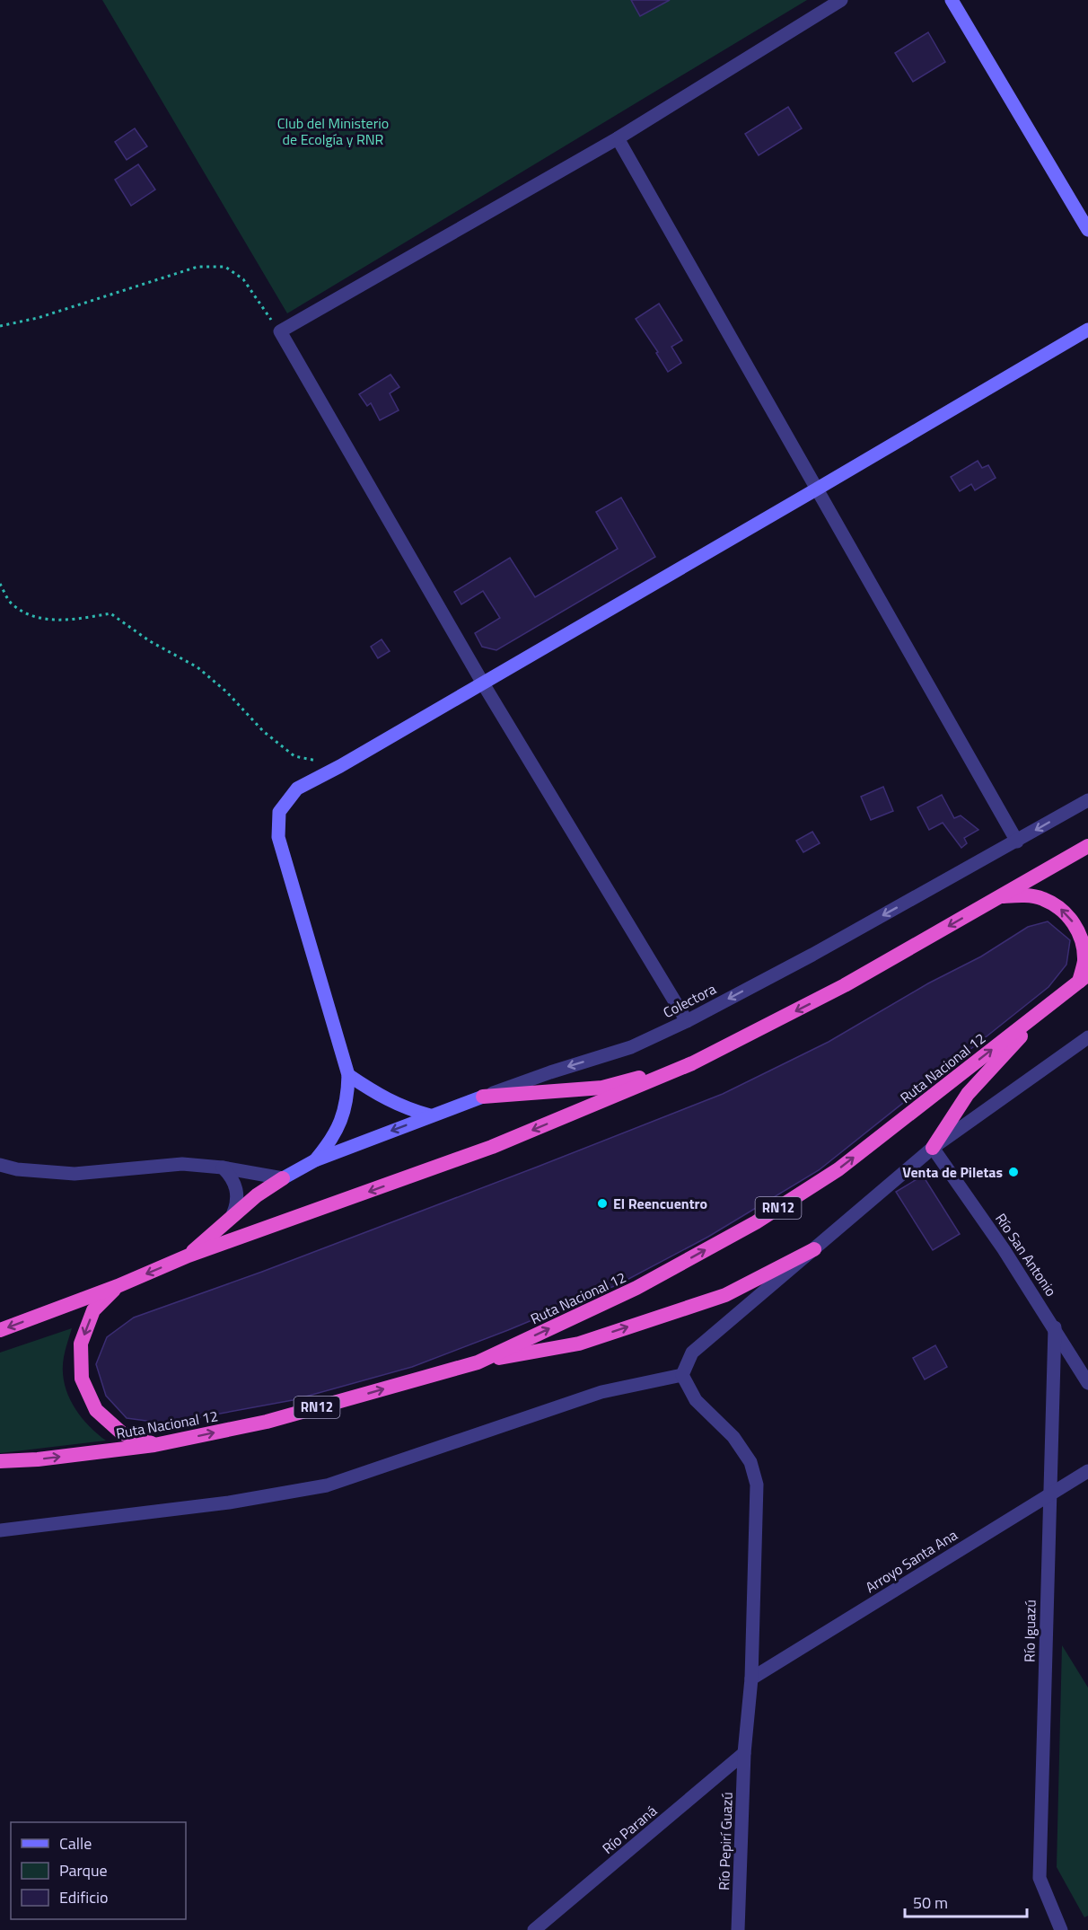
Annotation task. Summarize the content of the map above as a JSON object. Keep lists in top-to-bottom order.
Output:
{
  "streets": {
    "highway": ["Ruta Nacional 12", "RN12"],
    "main road": ["Colectora"],
    "street": [
      "Río San Antonio",
      "Arroyo Santa Ana",
      "Río Iguazú",
      "Río Paraná",
      "Río Pepirí Guazú"
    ]
  },
  "crossings": [
    ["Río San Antonio", "Río Iguazú"],
    ["Arroyo Santa Ana", "Río Iguazú"],
    ["Arroyo Santa Ana", "Río Pepirí Guazú"],
    ["Río Paraná", "Río Pepirí Guazú"]
  ],
  "one_way": ["Colectora"],
  "parks": ["Club del Ministerio de Ecolgía y RNR"],
  "places": ["Venta de Piletas", "El Reencuentro"],
  "legend": ["Calle", "Parque", "Edificio"],
  "scale_bar": "50 m"
}
